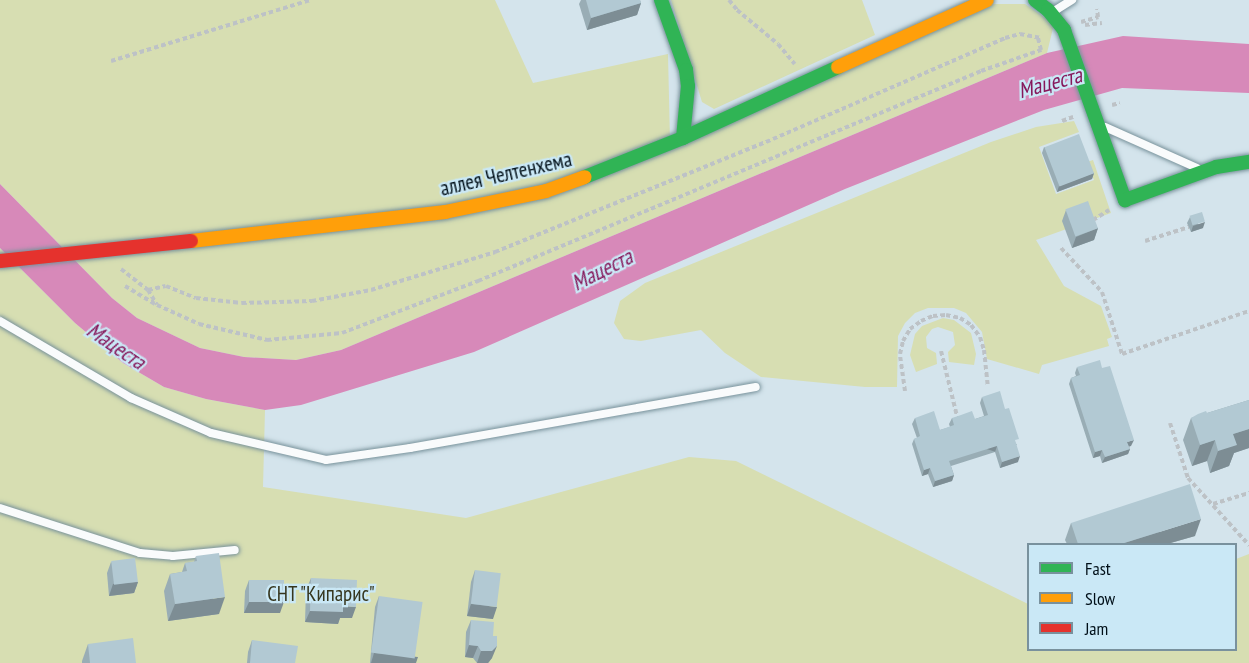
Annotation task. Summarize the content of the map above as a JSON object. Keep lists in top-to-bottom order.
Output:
{
  "streets": {
    "main road": ["аллея Челтенхема"]
  },
  "water": ["Мацеста"],
  "parks": ["СНТ \"Кипарис\""],
  "legend": ["Fast", "Slow", "Jam"]
}
